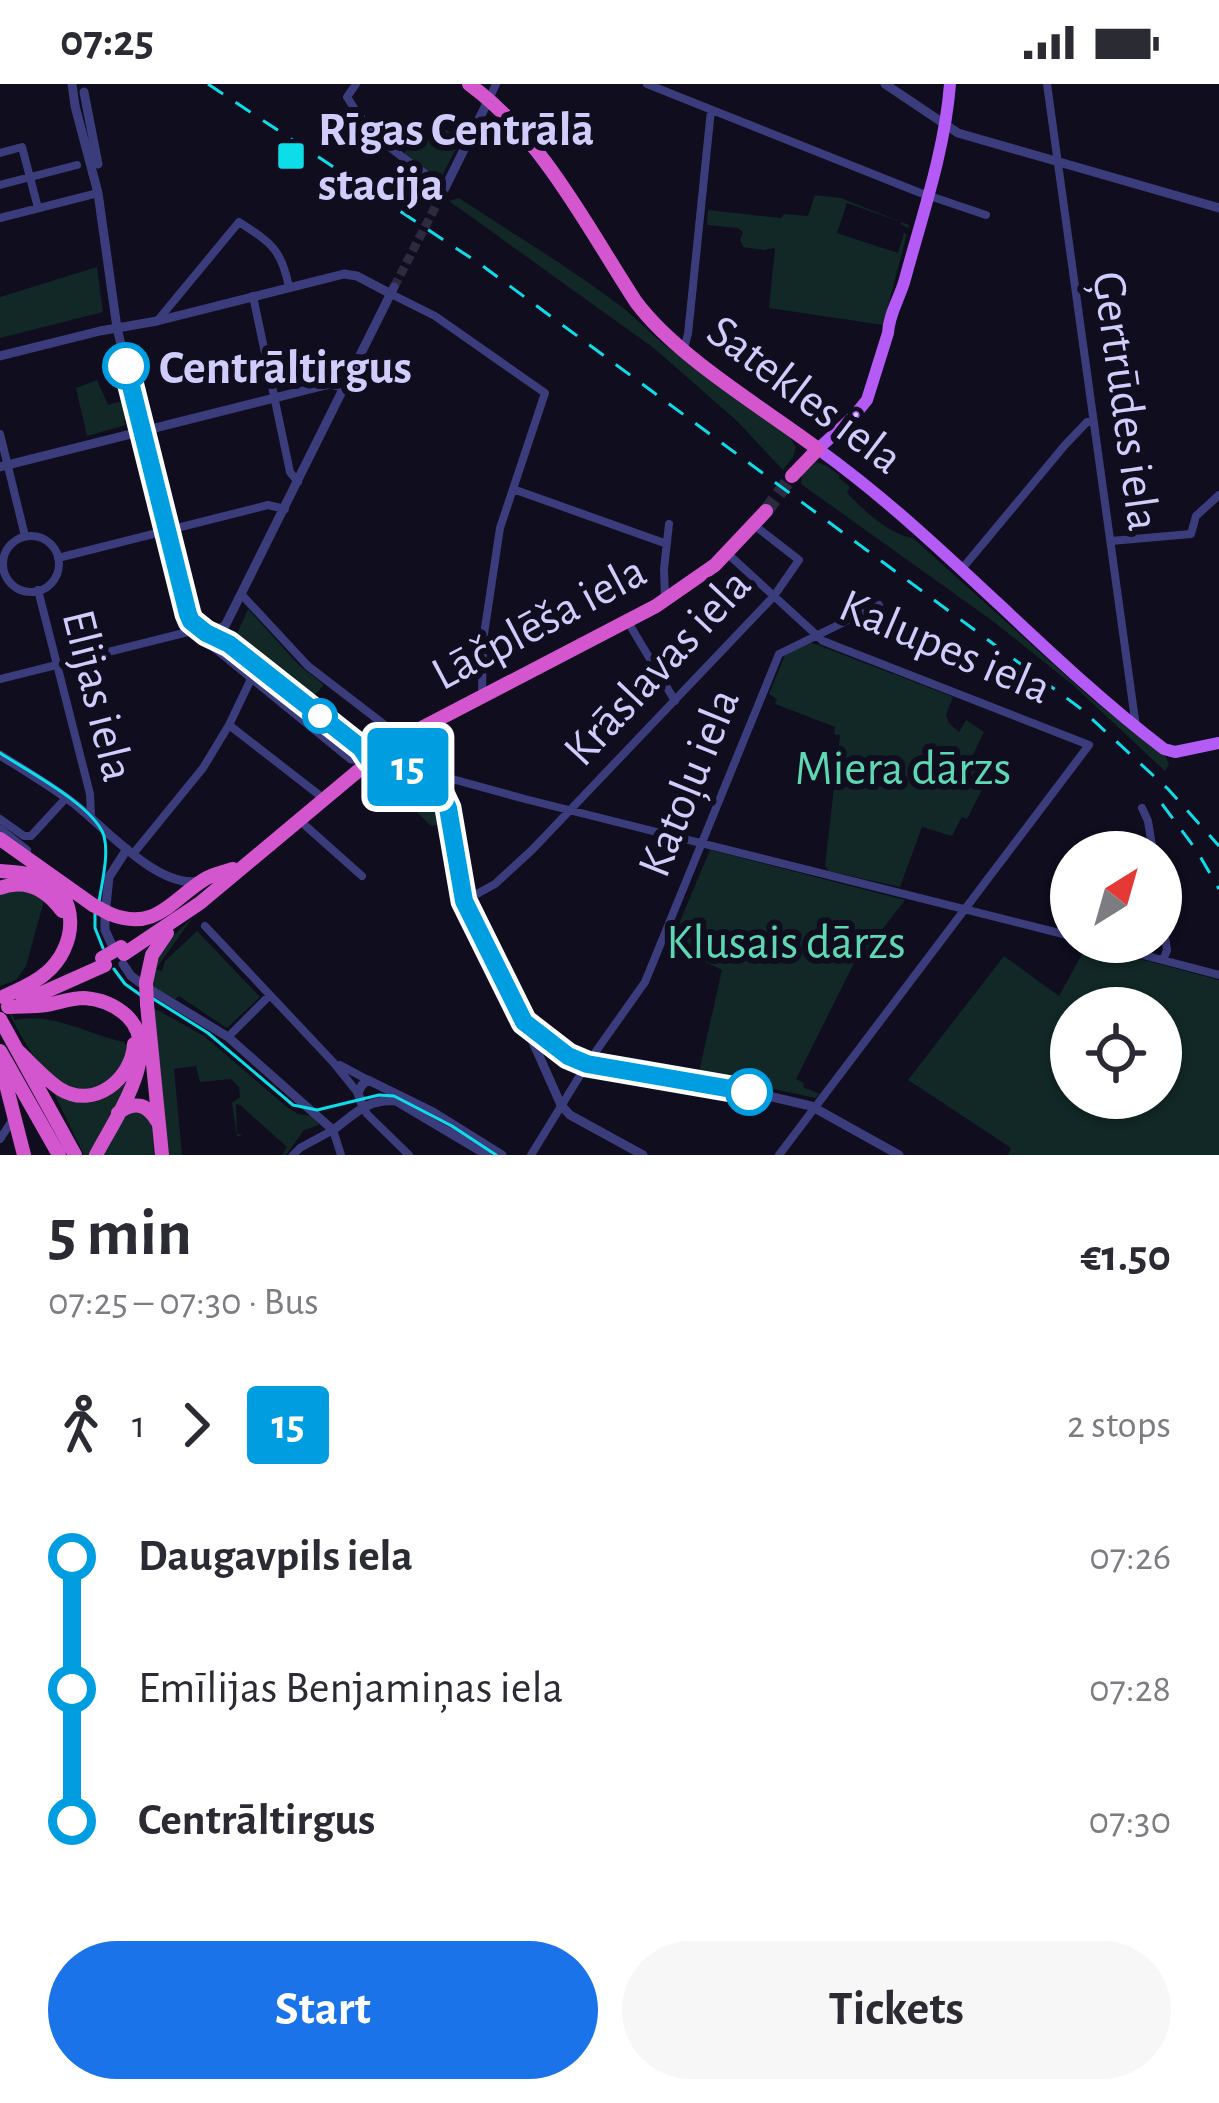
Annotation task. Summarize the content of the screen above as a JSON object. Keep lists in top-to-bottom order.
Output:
{
  "streets": {
    "highway": ["Satekles iela", "Lāčplēša iela"],
    "street": [
      "Ģertrūdes iela",
      "Kalupes iela",
      "Krāslavas iela",
      "Elijas iela",
      "Katoļu iela"
    ]
  },
  "crossings": [
    ["Satekles iela", "Ģertrūdes iela"],
    ["Lāčplēša iela", "Kalupes iela"],
    ["Lāčplēša iela", "Krāslavas iela"],
    ["Kalupes iela", "Krāslavas iela"],
    ["Kalupes iela", "Katoļu iela"]
  ],
  "parks": ["Miera dārzs", "Klusais dārzs"],
  "places": {
    "transit": ["Rīgas Centrālā stacija"],
    "other": ["Centrāltirgus"]
  },
  "lines": ["bus line 15"],
  "north": "top right",
  "page": {
    "status": "07:25",
    "on_map": "15",
    "heading": ["5 min", "07:25 – 07:30 · Bus", "€1.50"],
    "legs": ["1", "15", "2 stops"],
    "list": [
      {
        "name": "Daugavpils iela",
        "value": "07:26"
      },
      {
        "name": "Emīlijas Benjamiņas iela",
        "value": "07:28"
      },
      {
        "name": "Centrāltirgus",
        "value": "07:30"
      }
    ],
    "buttons": ["Start", "Tickets"]
  }
}
